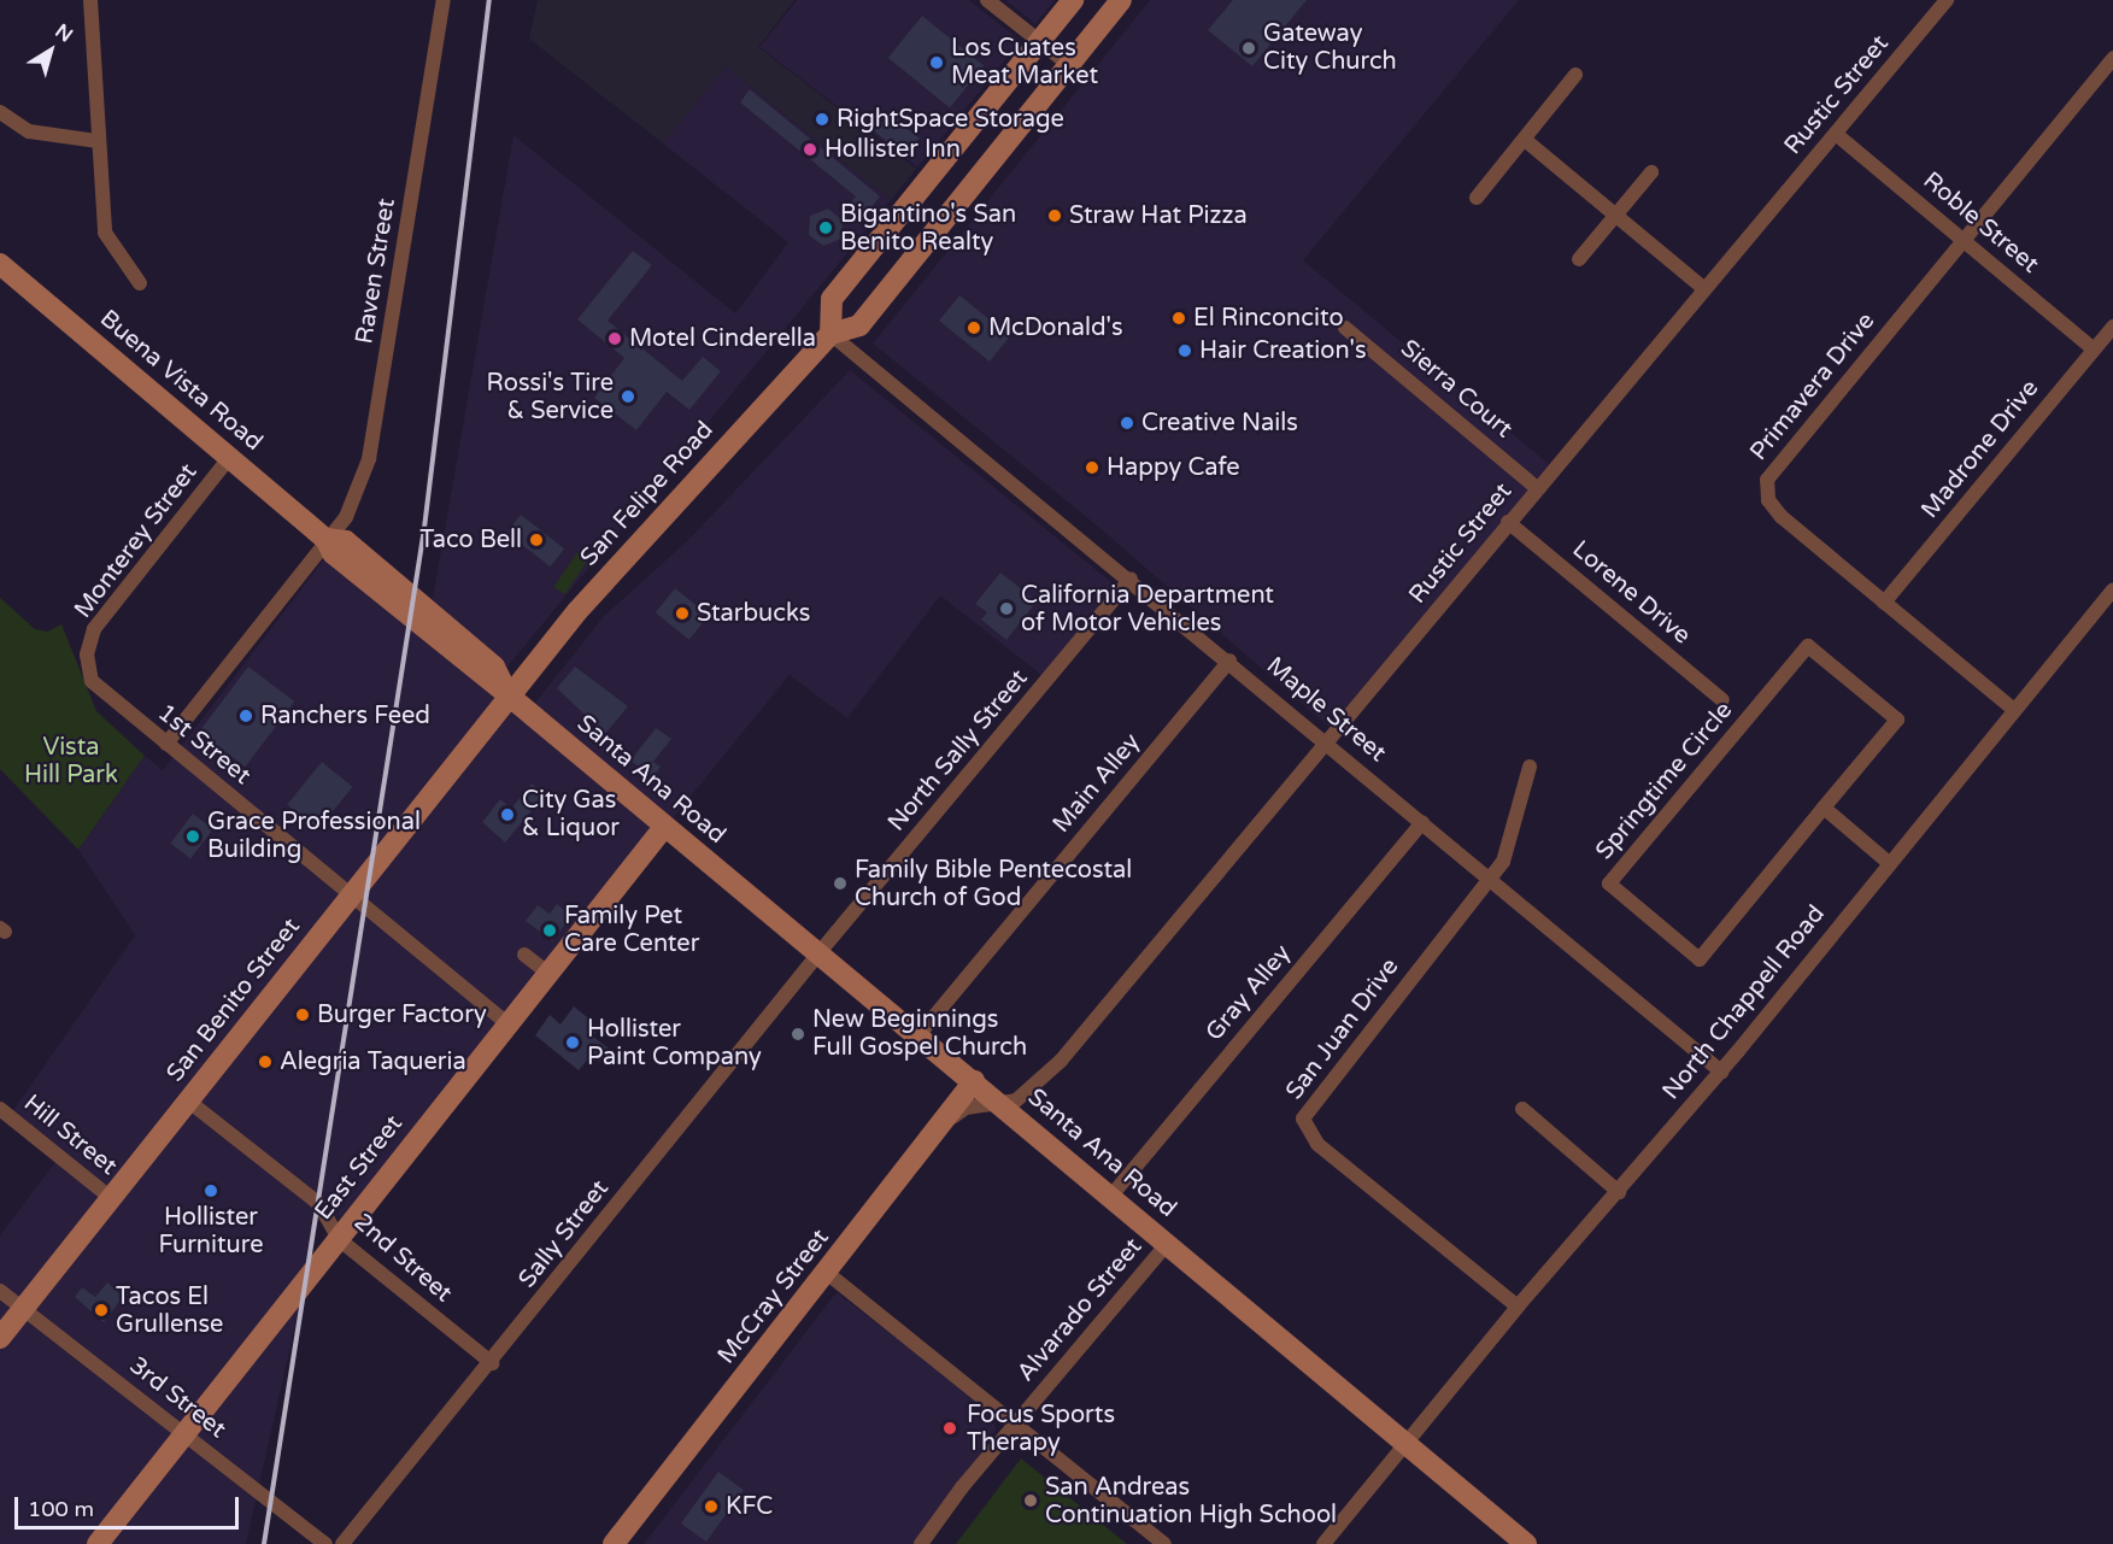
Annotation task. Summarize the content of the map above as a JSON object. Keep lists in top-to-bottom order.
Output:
{
  "streets": {
    "street": [
      "Rustic Street",
      "Roble Street",
      "Raven Street",
      "Buena Vista Road",
      "Primavera Drive",
      "Sierra Court",
      "Madrone Drive",
      "San Felipe Road",
      "Monterey Street",
      "Lorene Drive",
      "Maple Street",
      "1st Street",
      "North Sally Street",
      "Santa Ana Road",
      "Springtime Circle",
      "Main Alley",
      "Gray Alley",
      "San Benito Street",
      "North Chappell Road",
      "San Juan Drive",
      "Hill Street",
      "East Street",
      "Sally Street",
      "2nd Street",
      "McCray Street",
      "Alvarado Street",
      "3rd Street"
    ]
  },
  "crossings": [
    ["Rustic Street", "Roble Street"],
    ["Rustic Street", "Sierra Court"],
    ["Rustic Street", "Lorene Drive"],
    ["Rustic Street", "Maple Street"],
    ["Rustic Street", "Santa Ana Road"],
    ["Rustic Street", "McCray Street"],
    ["Roble Street", "Primavera Drive"],
    ["Roble Street", "Madrone Drive"],
    ["Raven Street", "Buena Vista Road"],
    ["Raven Street", "1st Street"],
    ["Buena Vista Road", "San Felipe Road"],
    ["Buena Vista Road", "Monterey Street"],
    ["Buena Vista Road", "Santa Ana Road"],
    ["Buena Vista Road", "San Benito Street"],
    ["Primavera Drive", "Madrone Drive"],
    ["Primavera Drive", "North Chappell Road"],
    ["San Felipe Road", "Maple Street"],
    ["San Felipe Road", "Santa Ana Road"],
    ["San Felipe Road", "San Benito Street"],
    ["Monterey Street", "1st Street"],
    ["Maple Street", "North Sally Street"],
    ["Maple Street", "Main Alley"],
    ["Maple Street", "Gray Alley"],
    ["Maple Street", "North Chappell Road"],
    ["Maple Street", "San Juan Drive"],
    ["1st Street", "San Benito Street"],
    ["1st Street", "East Street"],
    ["North Sally Street", "Santa Ana Road"],
    ["North Sally Street", "Sally Street"],
    ["Santa Ana Road", "Main Alley"],
    ["Santa Ana Road", "Gray Alley"],
    ["Santa Ana Road", "San Benito Street"],
    ["Santa Ana Road", "North Chappell Road"],
    ["Santa Ana Road", "East Street"],
    ["Santa Ana Road", "Sally Street"],
    ["Santa Ana Road", "McCray Street"],
    ["Santa Ana Road", "Alvarado Street"],
    ["San Benito Street", "Hill Street"],
    ["San Benito Street", "2nd Street"],
    ["San Benito Street", "3rd Street"],
    ["North Chappell Road", "San Juan Drive"],
    ["East Street", "2nd Street"],
    ["East Street", "3rd Street"],
    ["Sally Street", "2nd Street"]
  ],
  "parks": ["Vista Hill Park"],
  "places": [
    "Gateway City Church",
    "Los Cuates Meat Market",
    "RightSpace Storage",
    "Hollister Inn",
    "Straw Hat Pizza",
    "Bigantino's San Benito Realty",
    "El Rinconcito",
    "McDonald's",
    "Motel Cinderella",
    "Hair Creation's",
    "Rossi's Tire & Service",
    "Creative Nails",
    "Happy Cafe",
    "Taco Bell",
    "California Department of Motor Vehicles",
    "Starbucks",
    "Ranchers Feed",
    "City Gas & Liquor",
    "Grace Professional Building",
    "Family Bible Pentecostal Church of God",
    "Family Pet Care Center",
    "Burger Factory",
    "New Beginnings Full Gospel Church",
    "Hollister Paint Company",
    "Alegria Taqueria",
    "Hollister Furniture",
    "Tacos El Grullense",
    "Focus Sports Therapy",
    "San Andreas Continuation High School",
    "KFC"
  ],
  "scale_bar": "100 m",
  "north": "top right"
}
